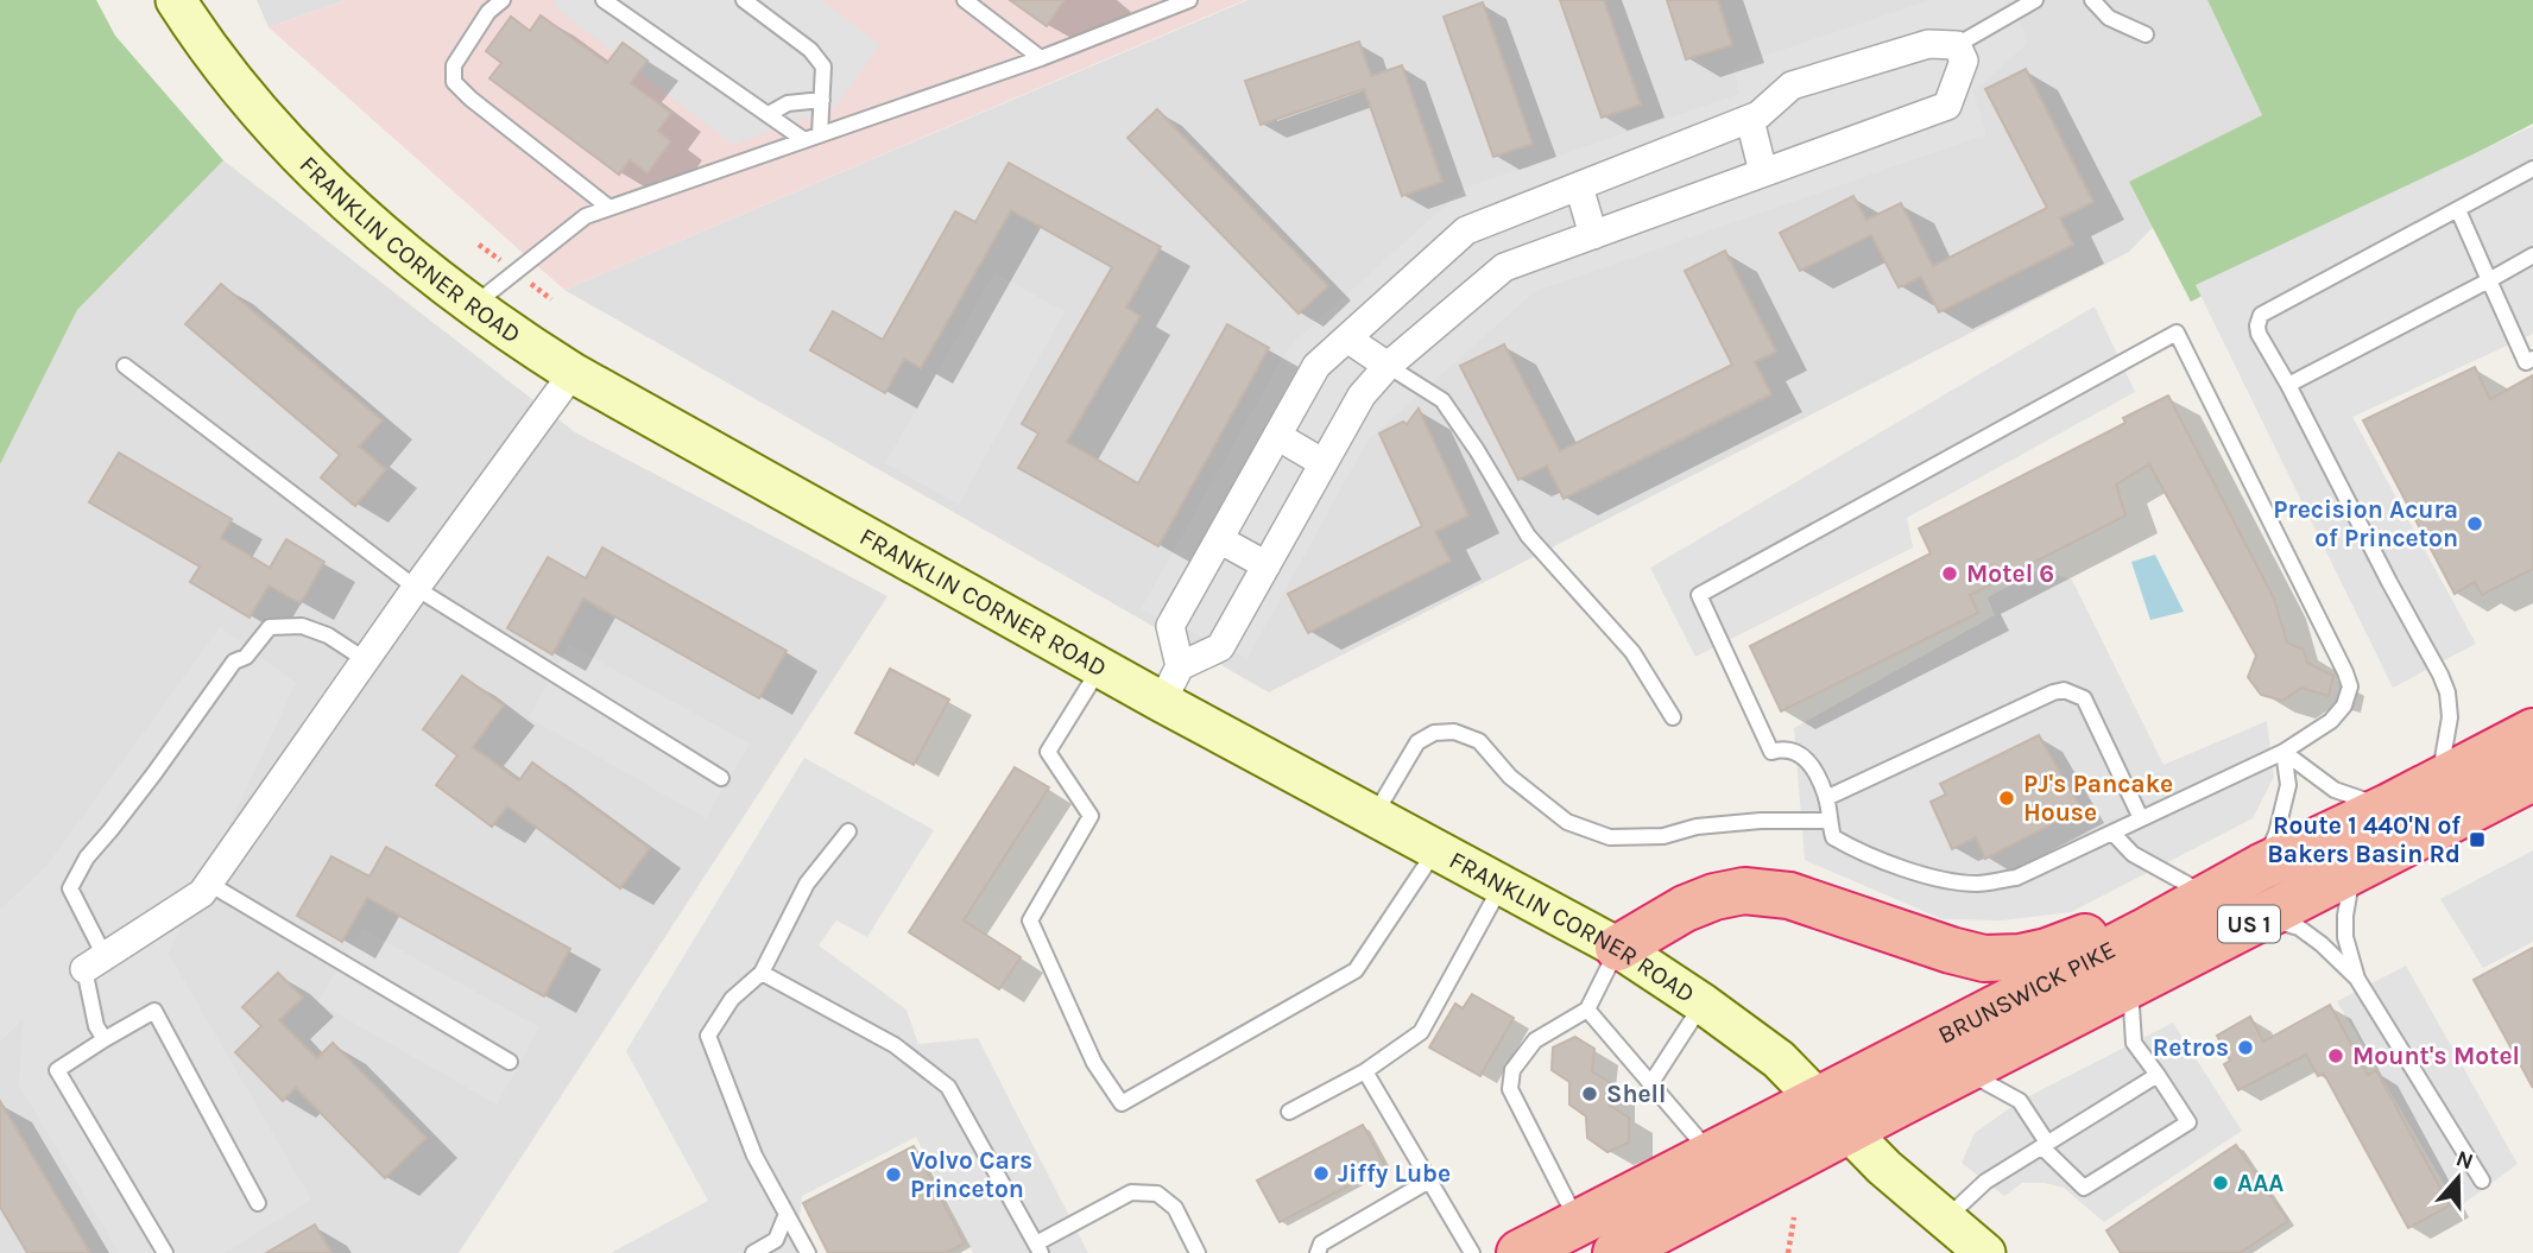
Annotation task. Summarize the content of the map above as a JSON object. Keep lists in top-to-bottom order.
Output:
{
  "streets": {
    "highway": ["US 1", "BRUNSWICK PIKE"],
    "main road": ["FRANKLIN CORNER ROAD"]
  },
  "crossings": [
    ["FRANKLIN CORNER ROAD", "BRUNSWICK PIKE"]
  ],
  "places": {
    "other": [
      "Precision Acura of Princeton",
      "Motel 6",
      "PJ's Pancake House",
      "Retros",
      "Mount's Motel",
      "Shell",
      "Jiffy Lube",
      "Volvo Cars Princeton",
      "AAA"
    ],
    "transit": ["Route 1 440'N of Bakers Basin Rd"]
  },
  "north": "top"
}
